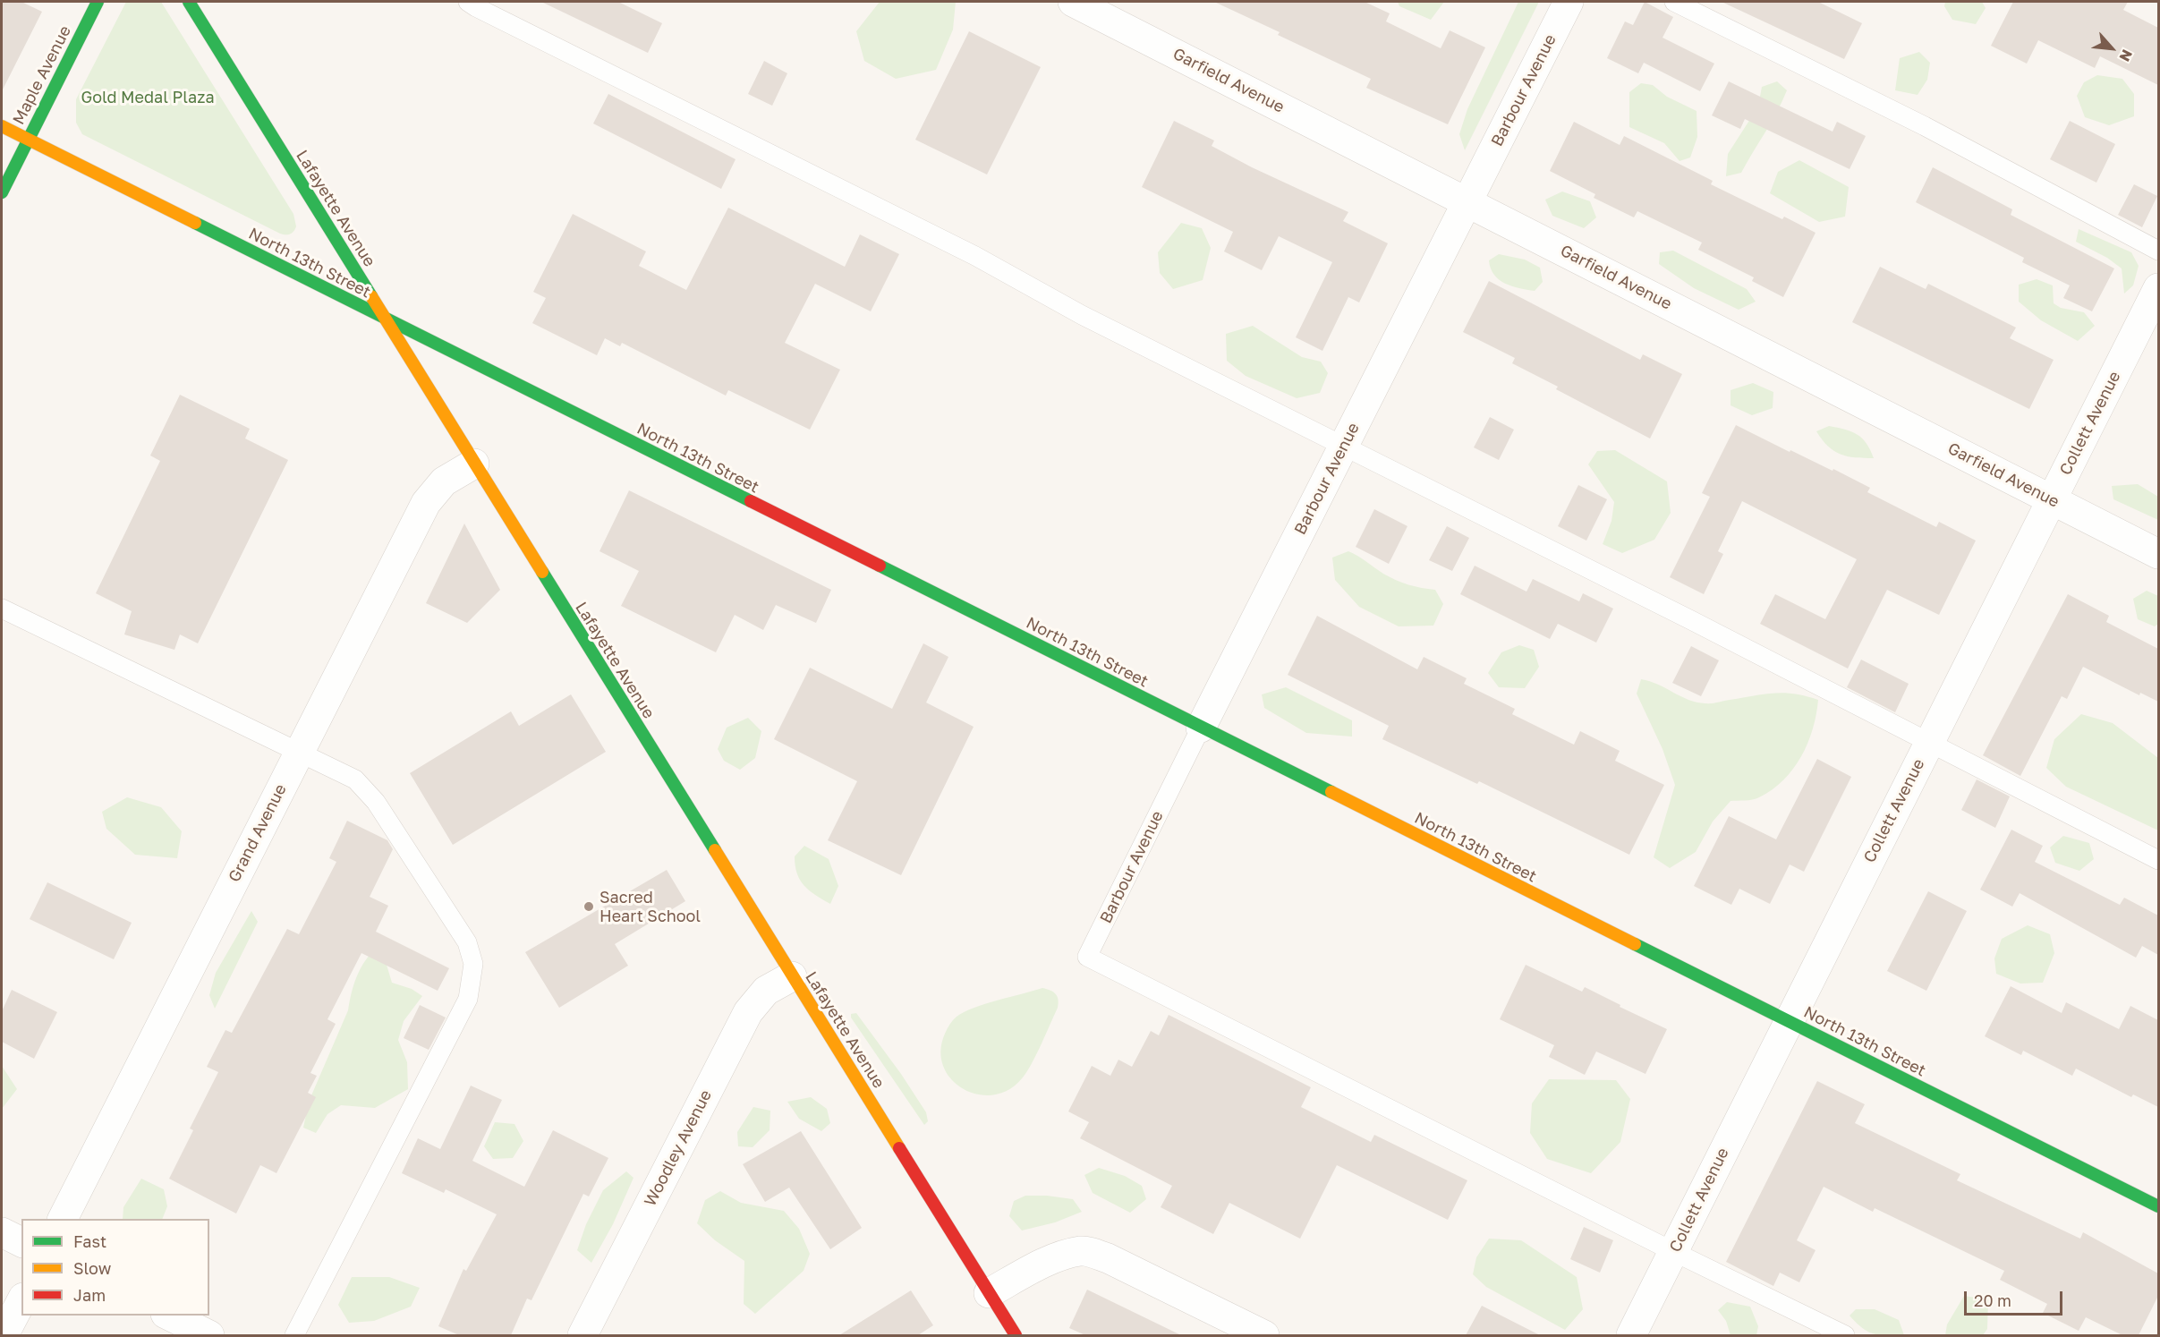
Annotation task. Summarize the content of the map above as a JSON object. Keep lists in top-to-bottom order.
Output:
{
  "streets": {
    "main road": ["Maple Avenue", "Lafayette Avenue", "North 13th Street"],
    "street": [
      "Garfield Avenue",
      "Barbour Avenue",
      "Collett Avenue",
      "Grand Avenue",
      "Woodley Avenue"
    ]
  },
  "crossings": [
    ["Maple Avenue", "North 13th Street"],
    ["Garfield Avenue", "Barbour Avenue"],
    ["Garfield Avenue", "Collett Avenue"],
    ["Barbour Avenue", "North 13th Street"],
    ["Barbour Avenue", "Collett Avenue"],
    ["Lafayette Avenue", "North 13th Street"],
    ["Lafayette Avenue", "Grand Avenue"],
    ["Lafayette Avenue", "Woodley Avenue"],
    ["North 13th Street", "Collett Avenue"]
  ],
  "parks": ["Gold Medal Plaza"],
  "places": ["Sacred Heart School"],
  "legend": ["Fast", "Slow", "Jam"],
  "scale_bar": "20 m",
  "north": "bottom right"
}
